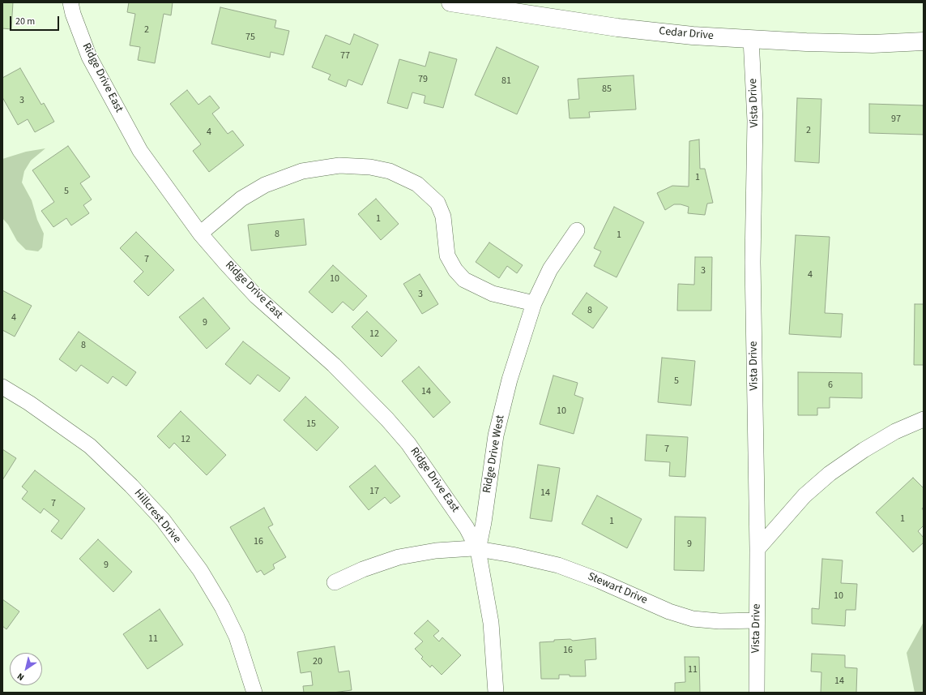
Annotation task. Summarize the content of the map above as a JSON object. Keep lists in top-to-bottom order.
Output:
{
  "streets": {
    "street": [
      "Cedar Drive",
      "Ridge Drive East",
      "Vista Drive",
      "Ridge Drive West",
      "Hillcrest Drive",
      "Stewart Drive"
    ]
  },
  "crossings": [
    ["Cedar Drive", "Vista Drive"],
    ["Ridge Drive East", "Ridge Drive West"],
    ["Ridge Drive East", "Stewart Drive"],
    ["Vista Drive", "Stewart Drive"],
    ["Ridge Drive West", "Stewart Drive"]
  ],
  "house_numbers": [
    "2",
    "75",
    "77",
    "79",
    "81",
    "85",
    "3",
    "97",
    "2",
    "4",
    "1",
    "5",
    "1",
    "8",
    "1",
    "7",
    "3",
    "4",
    "10",
    "3",
    "8",
    "4",
    "9",
    "12",
    "8",
    "5",
    "6",
    "14",
    "10",
    "15",
    "12",
    "7",
    "17",
    "14",
    "7",
    "1",
    "1",
    "16",
    "9",
    "9",
    "10",
    "11",
    "16",
    "20",
    "11",
    "14"
  ],
  "scale_bar": "20 m",
  "north": "bottom left"
}
